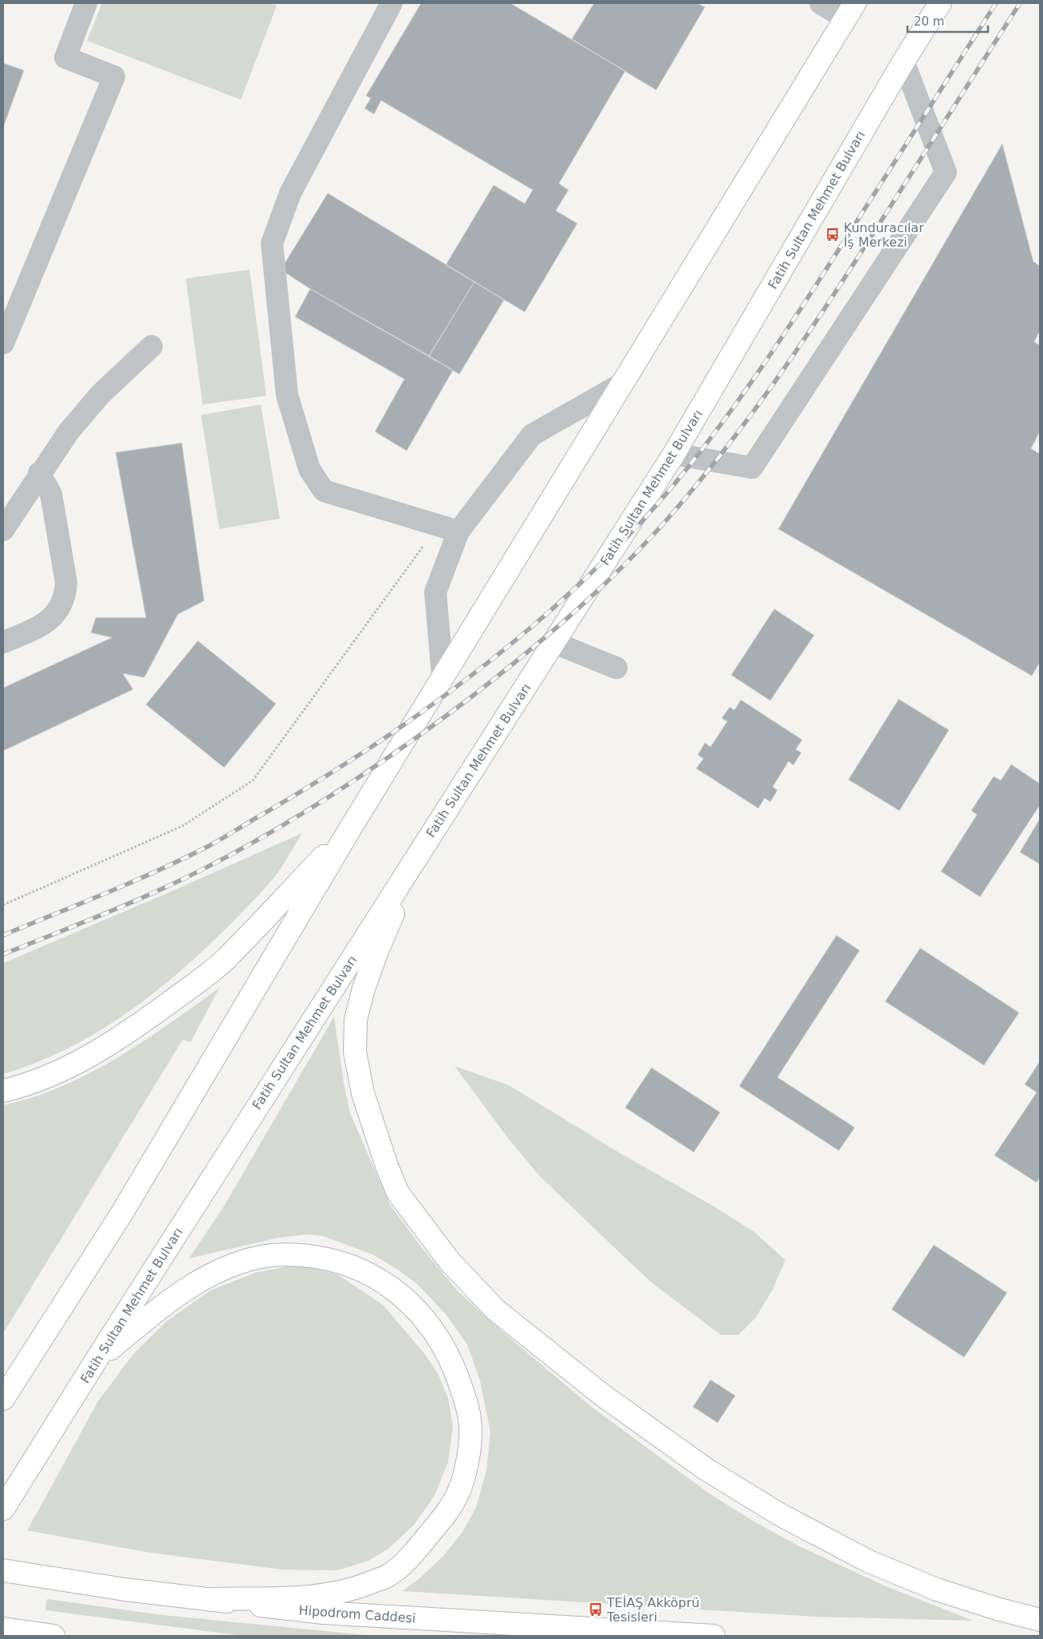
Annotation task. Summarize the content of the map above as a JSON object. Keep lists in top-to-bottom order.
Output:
{
  "streets": {
    "main road": ["Fatih Sultan Mehmet Bulvarı", "Hipodrom Caddesi"]
  },
  "places": {
    "bus stop": ["Kunduracılar İş Merkezi", "TEİAŞ Akköprü Tesisleri"]
  },
  "scale_bar": "20 m"
}
